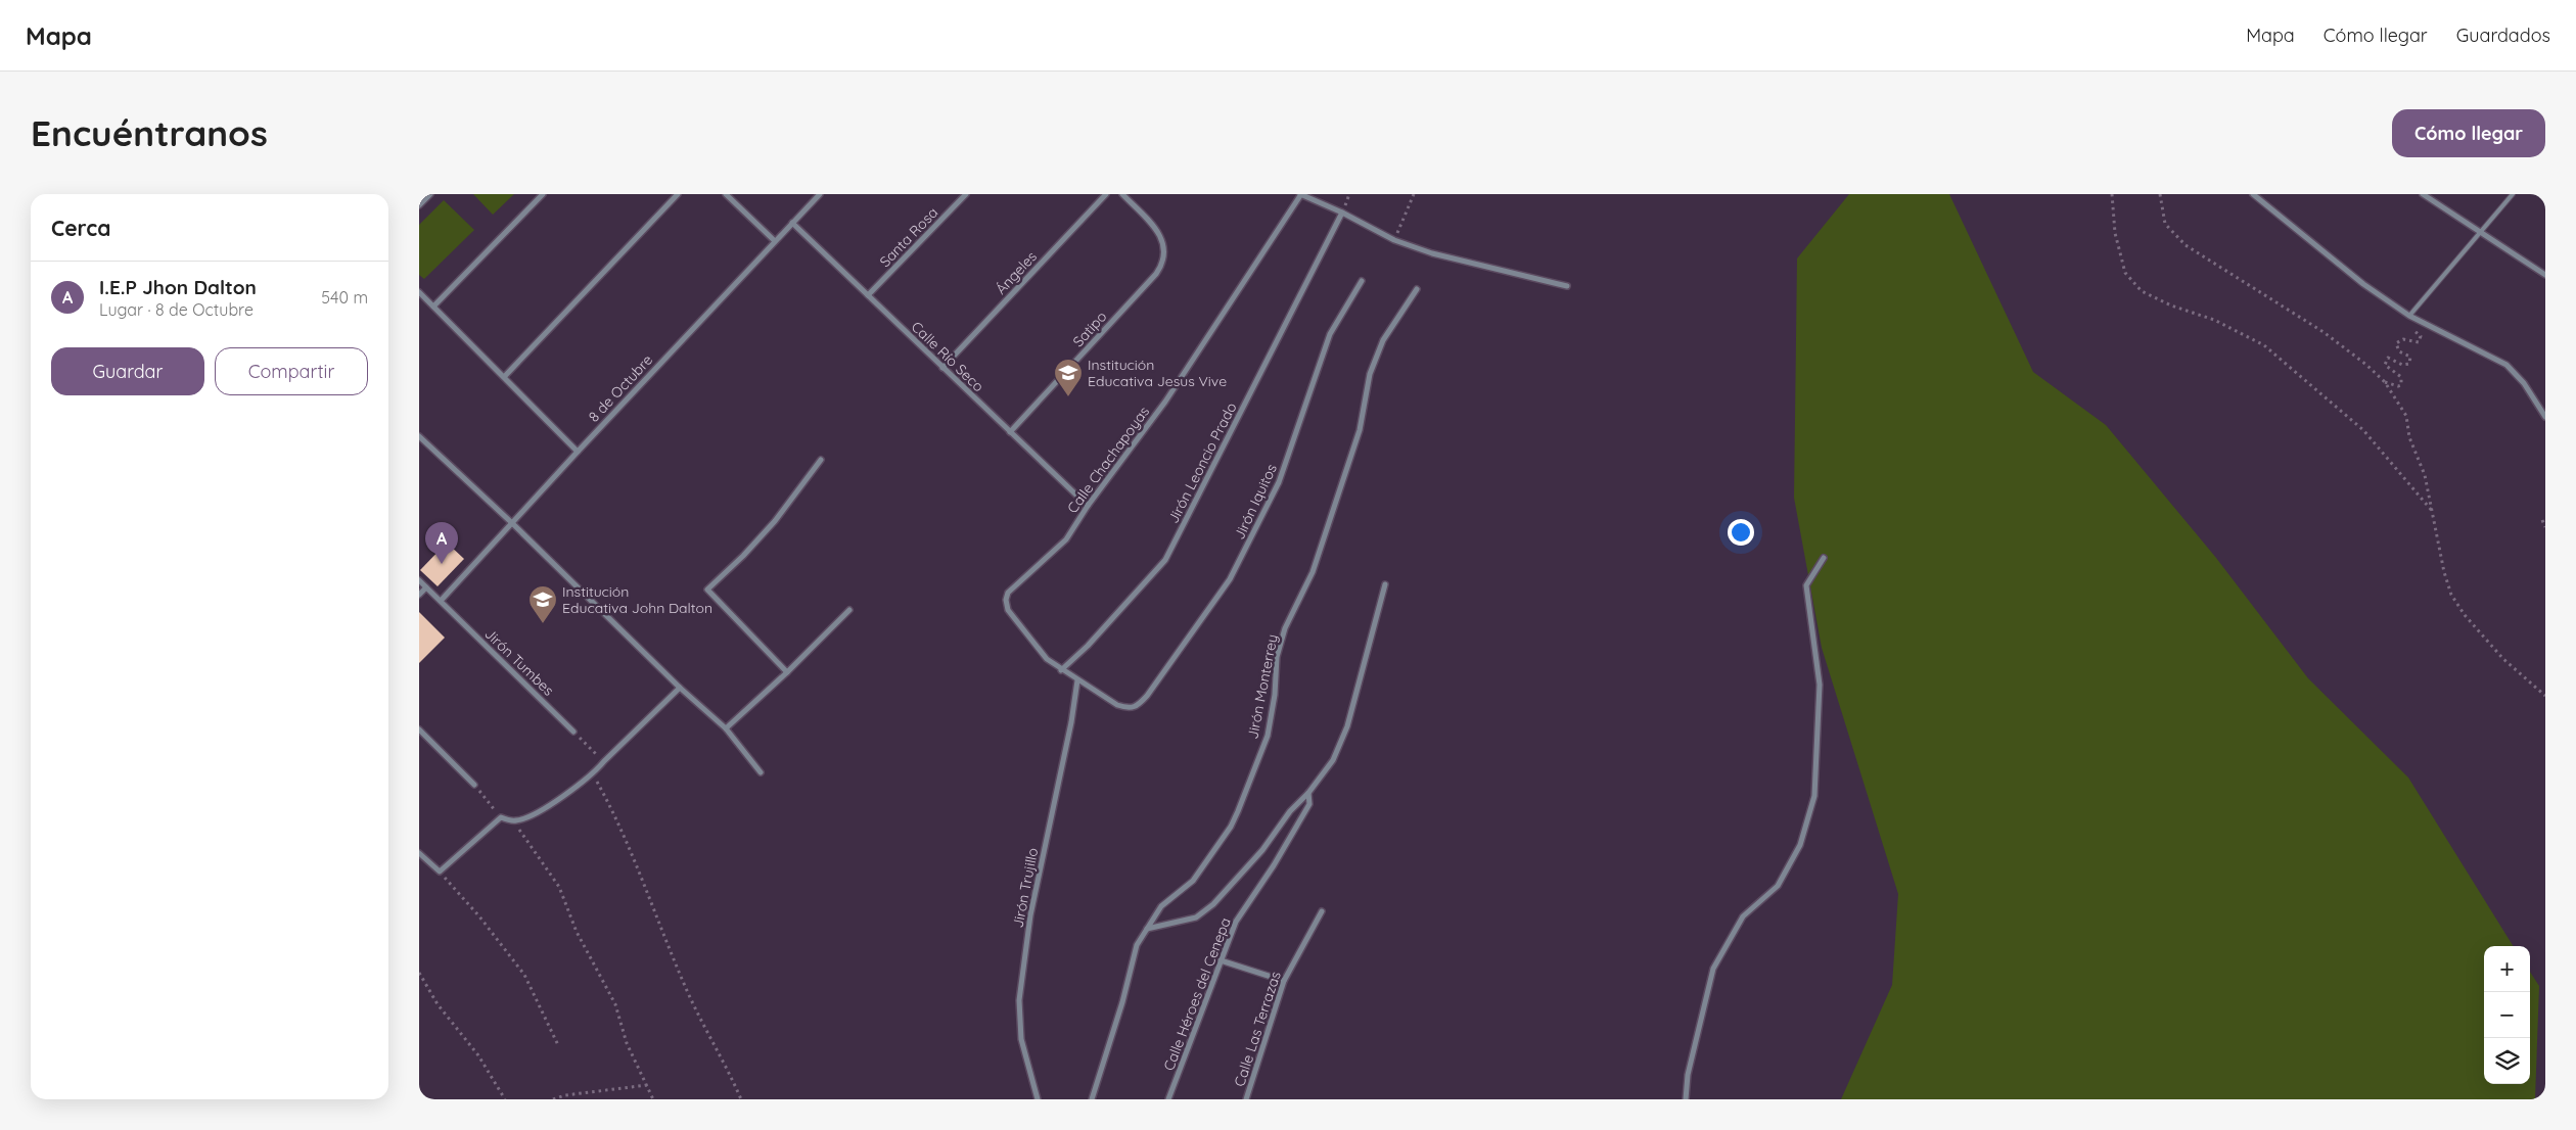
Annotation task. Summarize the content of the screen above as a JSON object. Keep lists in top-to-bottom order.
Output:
{
  "streets": {
    "street": [
      "Santa Rosa",
      "Ángeles",
      "Satipo",
      "Calle Río Seco",
      "8 de Octubre",
      "Calle Chachapoyas",
      "Jirón Leoncio Prado",
      "Jirón Iquitos",
      "Jirón Tumbes",
      "Jirón Monterrey",
      "Jirón Trujillo",
      "Calle Héroes del Cenepa",
      "Calle Las Terrazas"
    ]
  },
  "crossings": [
    ["Santa Rosa", "Calle Río Seco"],
    ["Ángeles", "Calle Río Seco"],
    ["Satipo", "Calle Río Seco"],
    ["Calle Río Seco", "8 de Octubre"],
    ["Calle Río Seco", "Calle Chachapoyas"],
    ["8 de Octubre", "Jirón Tumbes"],
    ["Calle Chachapoyas", "Jirón Leoncio Prado"],
    ["Jirón Iquitos", "Jirón Trujillo"],
    ["Jirón Monterrey", "Calle Héroes del Cenepa"]
  ],
  "places": {
    "school or university": ["Institución Educativa Jesus Vive", "Institución Educativa John Dalton"]
  },
  "page": {
    "header": "Mapa",
    "nav": ["Mapa", "Cómo llegar", "Guardados"],
    "buttons": [
      "Cómo llegar",
      ["Guardar", "Compartir"]
    ],
    "title": "Encuéntranos",
    "heading": "Cerca",
    "list": [
      {
        "mark": "A",
        "name": "I.E.P Jhon Dalton",
        "note": "Lugar · 8 de Octubre",
        "value": "540 m"
      }
    ],
    "pins": "A",
    "map_buttons": ["+", "−"]
  }
}
